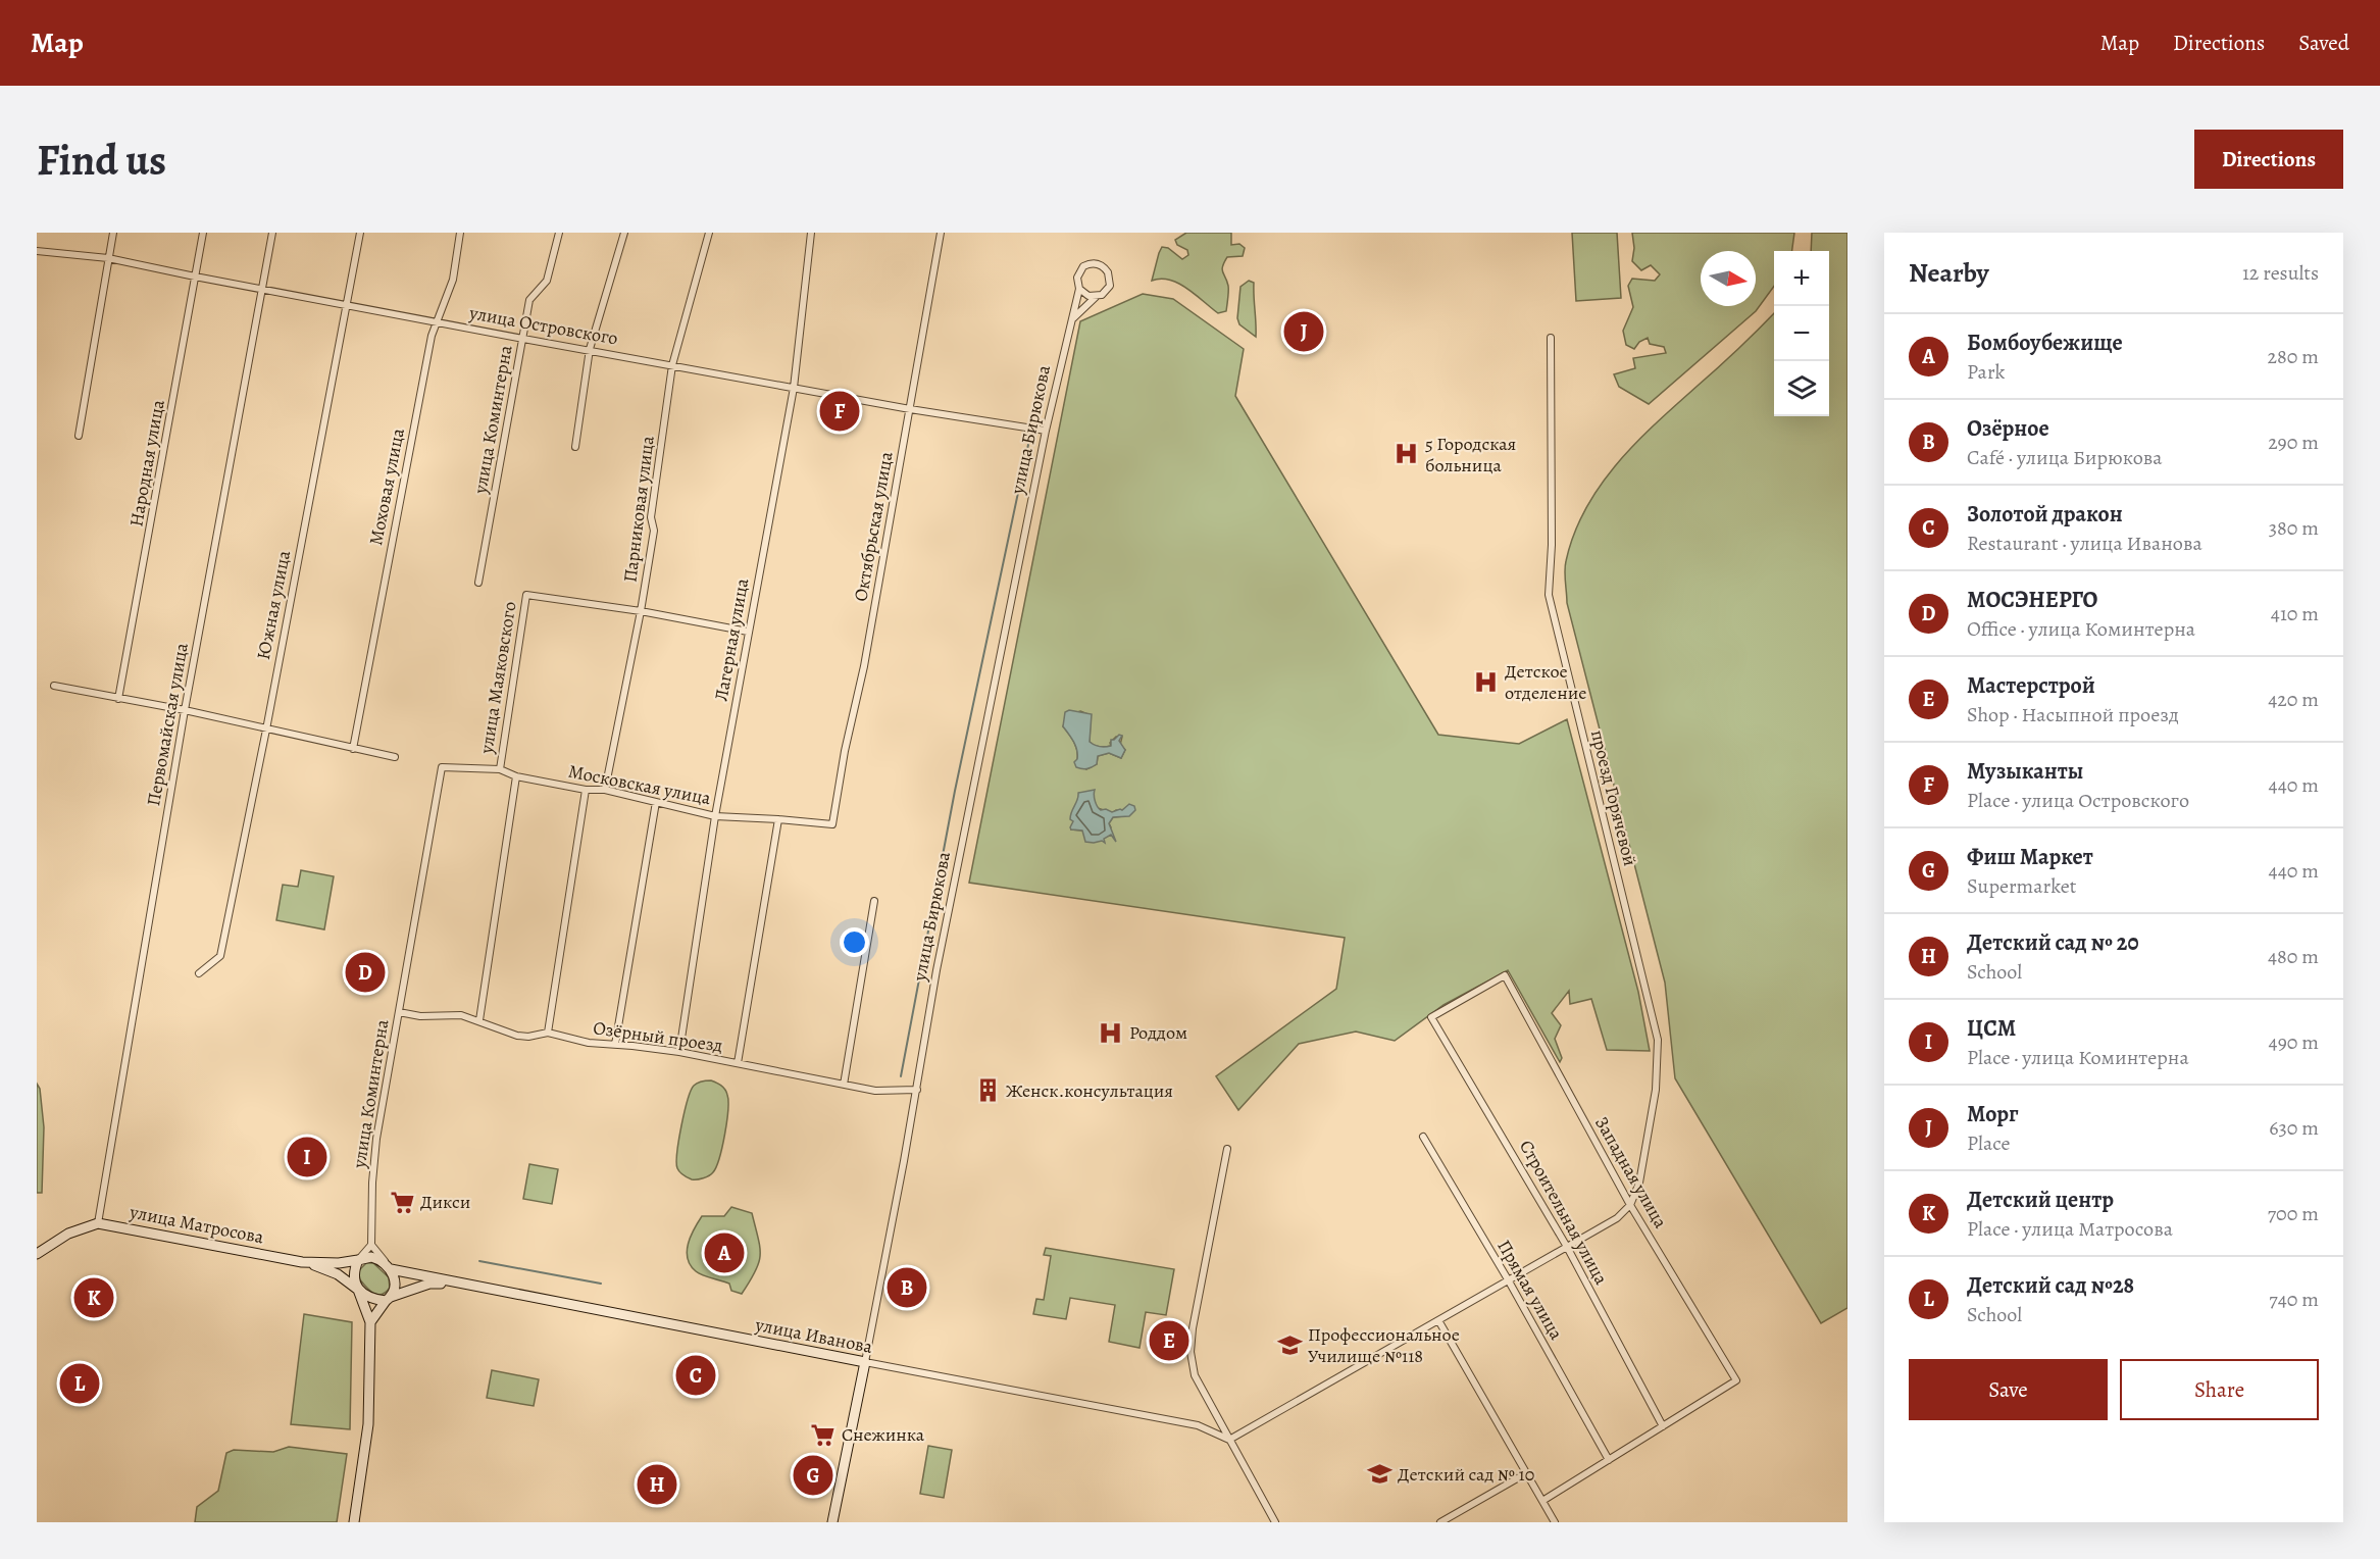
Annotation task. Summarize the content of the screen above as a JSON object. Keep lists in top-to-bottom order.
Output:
{
  "streets": {
    "street": [
      "улица Островского",
      "улица Коминтерна",
      "улица Бирюкова",
      "Народная улица",
      "Моховая улица",
      "Парниковая улица",
      "Октябрьская улица",
      "Южная улица",
      "Лагерная улица",
      "улица Маяковского",
      "Первомайская улица",
      "Московская улица",
      "проезд Горячевой",
      "Озёрный проезд",
      "Западная улица",
      "Строительная улица",
      "улица Матросова",
      "Прямая улица",
      "улица Иванова"
    ]
  },
  "crossings": [
    ["улица Островского", "улица Коминтерна"],
    ["улица Островского", "улица Бирюкова"],
    ["улица Островского", "Народная улица"],
    ["улица Островского", "Моховая улица"],
    ["улица Островского", "Парниковая улица"],
    ["улица Островского", "Октябрьская улица"],
    ["улица Островского", "Южная улица"],
    ["улица Островского", "Лагерная улица"],
    ["улица Островского", "Первомайская улица"],
    ["улица Коминтерна", "Московская улица"],
    ["улица Коминтерна", "Озёрный проезд"],
    ["улица Бирюкова", "Озёрный проезд"],
    ["улица Бирюкова", "улица Иванова"],
    ["Парниковая улица", "улица Маяковского"],
    ["Парниковая улица", "Московская улица"],
    ["Октябрьская улица", "Московская улица"],
    ["Лагерная улица", "улица Маяковского"],
    ["Лагерная улица", "Московская улица"],
    ["Лагерная улица", "Озёрный проезд"],
    ["улица Маяковского", "Московская улица"],
    ["Первомайская улица", "улица Матросова"],
    ["проезд Горячевой", "Западная улица"],
    ["проезд Горячевой", "Строительная улица"],
    ["проезд Горячевой", "Прямая улица"],
    ["проезд Горячевой", "улица Иванова"],
    ["Западная улица", "Строительная улица"],
    ["улица Матросова", "улица Иванова"]
  ],
  "places": {
    "hospital": ["5 Городская больница", "Детское отделение", "Роддом"],
    "building": ["Женск.консультация"],
    "supermarket": ["Дикси", "Снежинка"],
    "school or university": ["Профессиональное Училище №118", "Детский сад № 10"]
  },
  "north": "right",
  "page": {
    "header": "Map",
    "nav": ["Map", "Directions", "Saved"],
    "buttons": [
      "Directions",
      ["Save", "Share"]
    ],
    "title": "Find us",
    "heading": ["Nearby", "12 results"],
    "map_buttons": ["+", "−"],
    "pins": [
      "J",
      "F",
      "D",
      "I",
      "A",
      "B",
      "K",
      "E",
      "C",
      "L",
      "G",
      "H"
    ],
    "list": [
      {
        "mark": "A",
        "name": "Бомбоубежище",
        "note": "Park",
        "value": "280 m"
      },
      {
        "mark": "B",
        "name": "Озёрное",
        "note": "Café · улица Бирюкова",
        "value": "290 m"
      },
      {
        "mark": "C",
        "name": "Золотой дракон",
        "note": "Restaurant · улица Иванова",
        "value": "380 m"
      },
      {
        "mark": "D",
        "name": "МОСЭНЕРГО",
        "note": "Office · улица Коминтерна",
        "value": "410 m"
      },
      {
        "mark": "E",
        "name": "Мастерстрой",
        "note": "Shop · Насыпной проезд",
        "value": "420 m"
      },
      {
        "mark": "F",
        "name": "Музыканты",
        "note": "Place · улица Островского",
        "value": "440 m"
      },
      {
        "mark": "G",
        "name": "Фиш Маркет",
        "note": "Supermarket",
        "value": "440 m"
      },
      {
        "mark": "H",
        "name": "Детский сад № 20",
        "note": "School",
        "value": "480 m"
      },
      {
        "mark": "I",
        "name": "ЦСМ",
        "note": "Place · улица Коминтерна",
        "value": "490 m"
      },
      {
        "mark": "J",
        "name": "Морг",
        "note": "Place",
        "value": "630 m"
      },
      {
        "mark": "K",
        "name": "Детский центр",
        "note": "Place · улица Матросова",
        "value": "700 m"
      },
      {
        "mark": "L",
        "name": "Детский сад №28",
        "note": "School",
        "value": "740 m"
      }
    ]
  }
}
